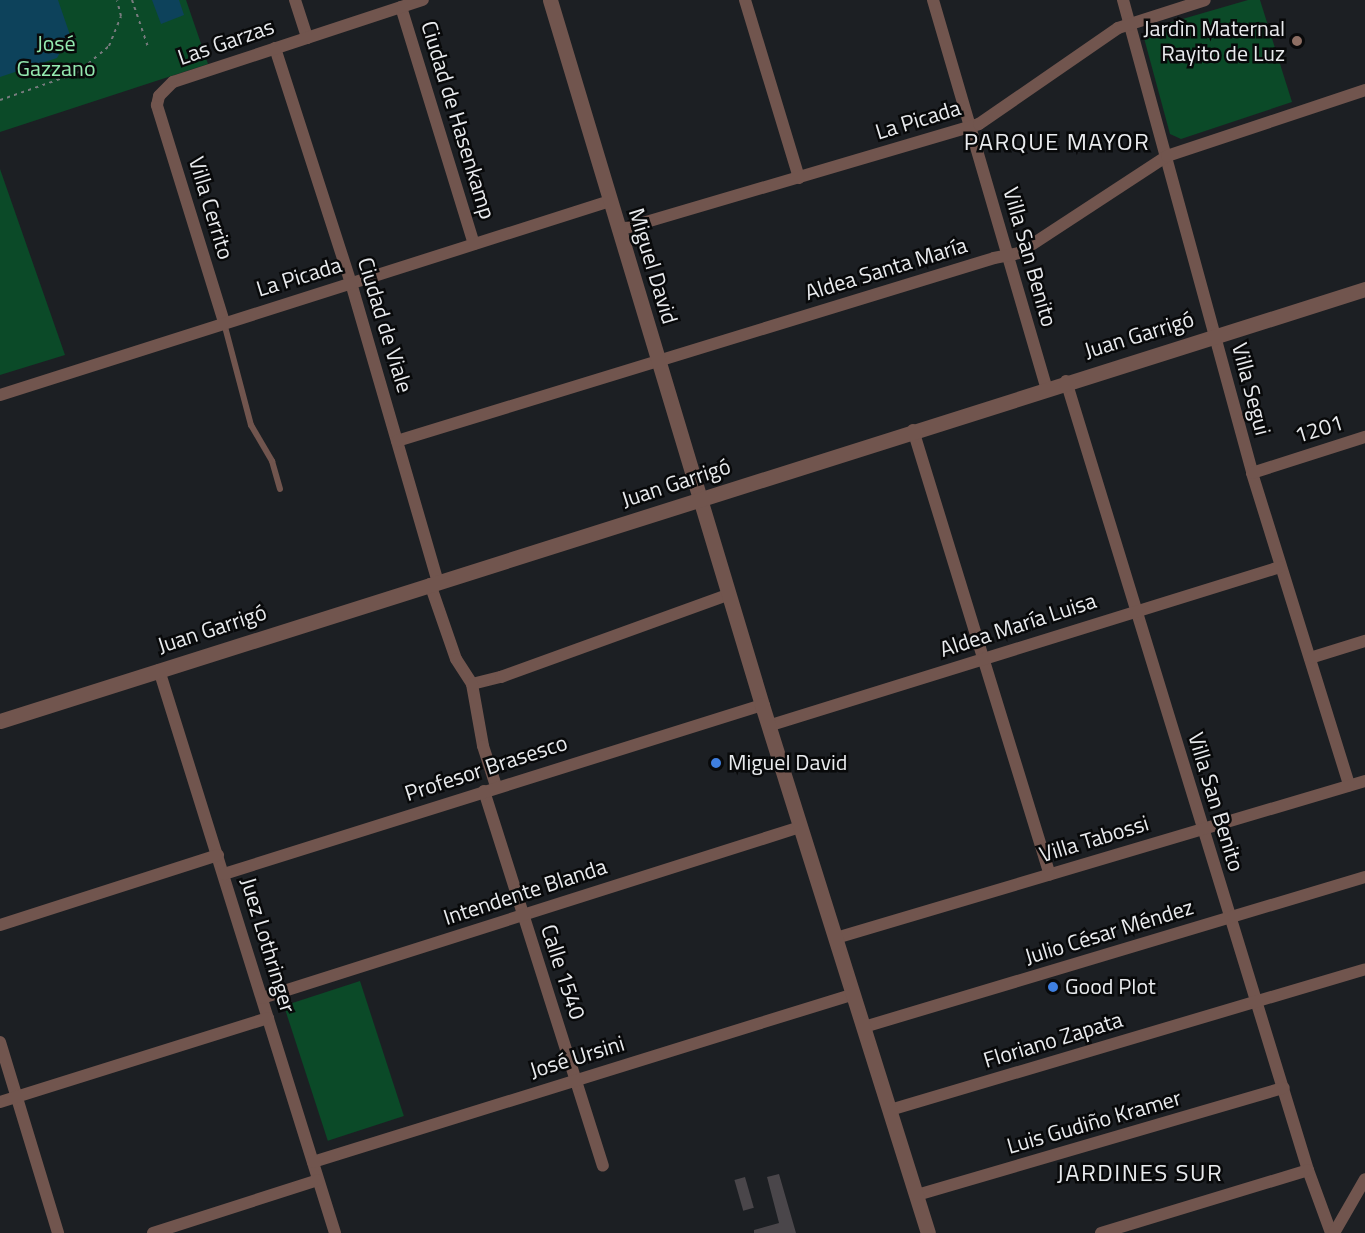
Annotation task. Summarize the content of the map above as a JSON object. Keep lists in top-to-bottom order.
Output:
{
  "streets": {
    "street": [
      "Las Garzas",
      "Ciudad de Hasenkamp",
      "La Picada",
      "Villa Cerrito",
      "Villa San Benito",
      "Miguel David",
      "Aldea Santa María",
      "Ciudad de Viale",
      "Juan Garrigó",
      "Villa Segui",
      "1201",
      "Aldea María Luisa",
      "Profesor Brasesco",
      "Villa Tabossi",
      "Intendente Blanda",
      "Julio César Méndez",
      "Juez Lothringer",
      "Calle 1540",
      "Floriano Zapata",
      "José Ursini",
      "Luis Gudiño Kramer"
    ]
  },
  "crossings": [
    ["Las Garzas", "Ciudad de Hasenkamp"],
    ["Las Garzas", "Villa Cerrito"],
    ["Las Garzas", "Ciudad de Viale"],
    ["Ciudad de Hasenkamp", "La Picada"],
    ["La Picada", "Villa Cerrito"],
    ["La Picada", "Villa San Benito"],
    ["La Picada", "Miguel David"],
    ["La Picada", "Ciudad de Viale"],
    ["La Picada", "Villa Segui"],
    ["Villa San Benito", "Aldea Santa María"],
    ["Villa San Benito", "Juan Garrigó"],
    ["Villa San Benito", "Aldea María Luisa"],
    ["Villa San Benito", "Villa Tabossi"],
    ["Villa San Benito", "Julio César Méndez"],
    ["Villa San Benito", "Floriano Zapata"],
    ["Villa San Benito", "Luis Gudiño Kramer"],
    ["Miguel David", "Aldea Santa María"],
    ["Miguel David", "Juan Garrigó"],
    ["Miguel David", "Aldea María Luisa"],
    ["Miguel David", "Profesor Brasesco"],
    ["Miguel David", "Villa Tabossi"],
    ["Miguel David", "Intendente Blanda"],
    ["Miguel David", "Julio César Méndez"],
    ["Miguel David", "Floriano Zapata"],
    ["Miguel David", "José Ursini"],
    ["Miguel David", "Luis Gudiño Kramer"],
    ["Aldea Santa María", "Ciudad de Viale"],
    ["Aldea Santa María", "Villa Segui"],
    ["Ciudad de Viale", "Juan Garrigó"],
    ["Ciudad de Viale", "Calle 1540"],
    ["Juan Garrigó", "Villa Segui"],
    ["Juan Garrigó", "Juez Lothringer"],
    ["Villa Segui", "1201"],
    ["Villa Segui", "Aldea María Luisa"],
    ["Villa Segui", "Villa Tabossi"],
    ["Profesor Brasesco", "Juez Lothringer"],
    ["Profesor Brasesco", "Calle 1540"],
    ["Intendente Blanda", "Juez Lothringer"],
    ["Intendente Blanda", "Calle 1540"],
    ["Juez Lothringer", "José Ursini"],
    ["Calle 1540", "José Ursini"]
  ],
  "districts": ["PARQUE MAYOR", "JARDINES SUR"],
  "parks": ["José Gazzano"],
  "places": ["Jardìn Maternal Rayito de Luz", "Miguel David", "Good Plot"]
}
